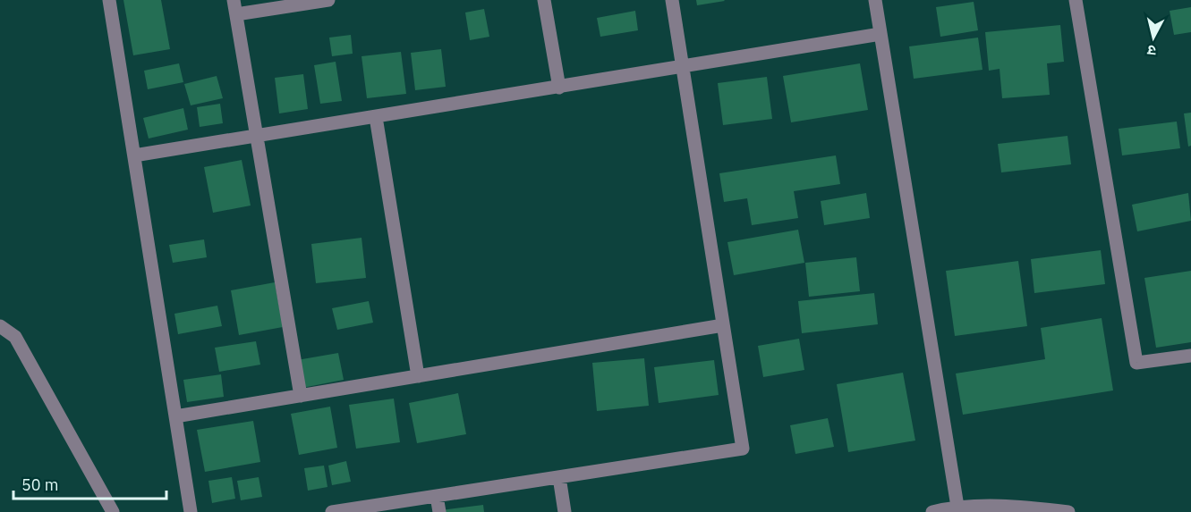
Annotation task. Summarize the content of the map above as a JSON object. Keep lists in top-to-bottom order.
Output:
{
  "scale_bar": "50 m",
  "north": "bottom"
}
